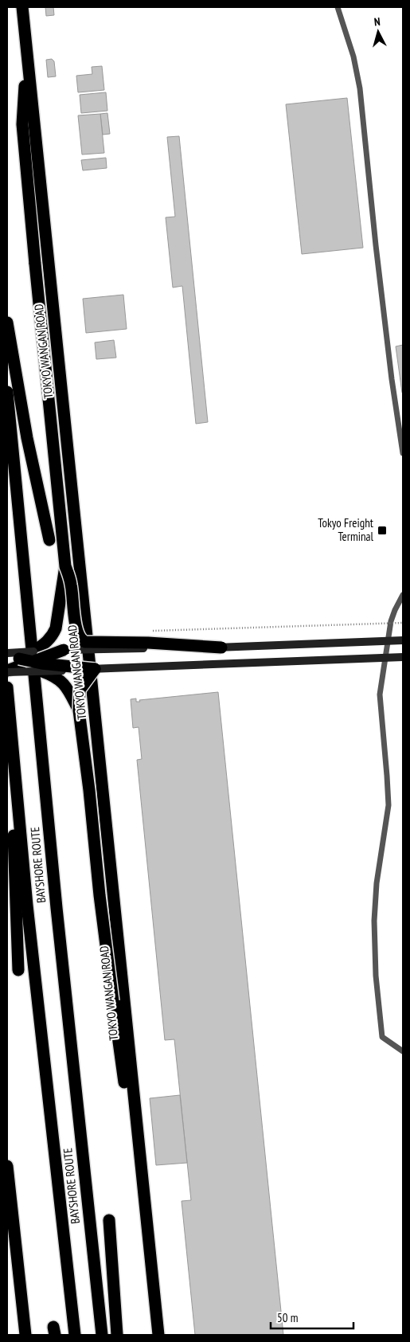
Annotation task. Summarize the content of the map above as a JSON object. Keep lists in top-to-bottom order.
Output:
{
  "streets": {
    "highway": ["TOKYO WANGAN ROAD", "BAYSHORE ROUTE"]
  },
  "places": {
    "transit": ["Tokyo Freight Terminal"]
  },
  "scale_bar": "50 m",
  "north": "top"
}
